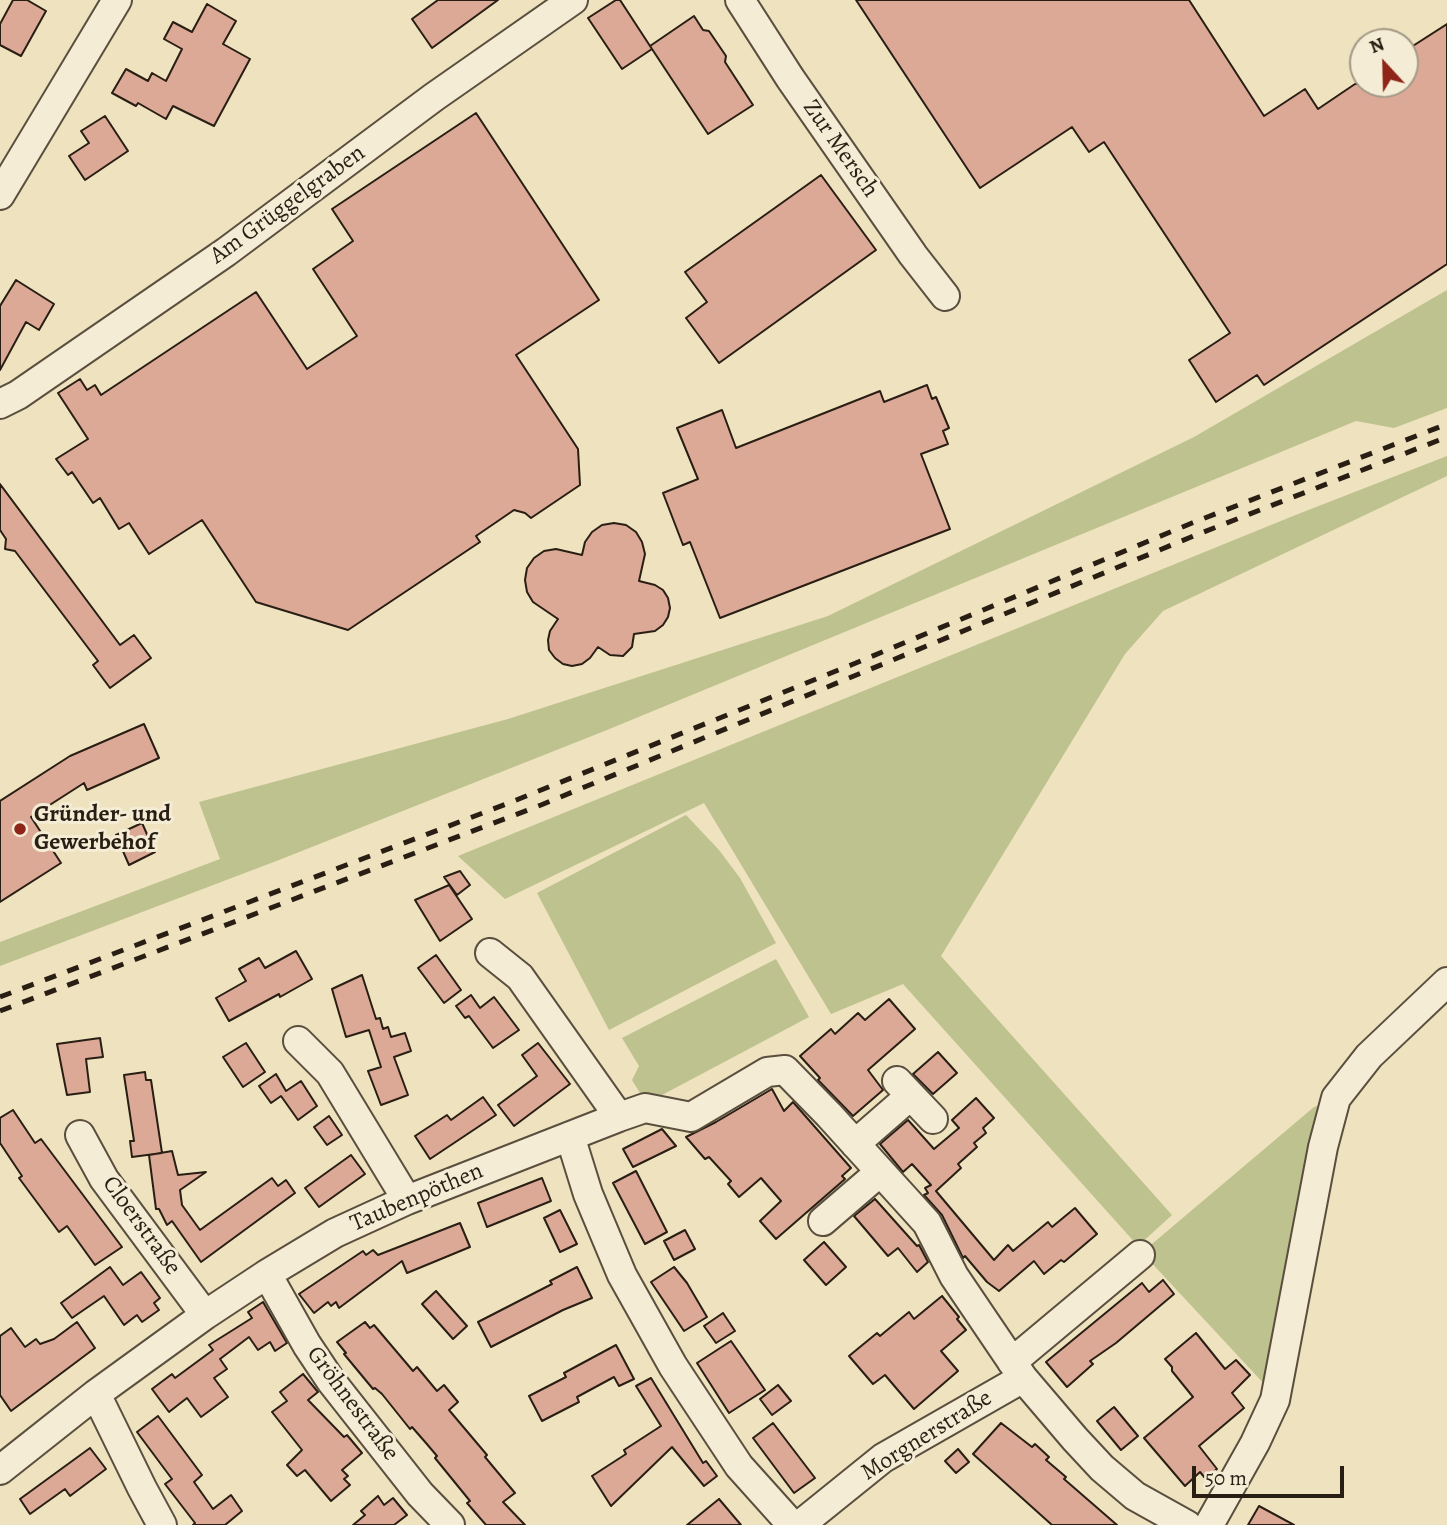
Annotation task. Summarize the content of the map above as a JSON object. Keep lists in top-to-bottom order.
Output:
{
  "streets": {
    "street": [
      "Zur Mersch",
      "Am Grüggelgraben",
      "Taubenpöthen",
      "Cloerstraße",
      "Gröhnestraße",
      "Morgnerstraße"
    ]
  },
  "crossings": [
    ["Taubenpöthen", "Cloerstraße"],
    ["Taubenpöthen", "Gröhnestraße"],
    ["Taubenpöthen", "Morgnerstraße"]
  ],
  "places": ["Gründer- und Gewerbehof"],
  "scale_bar": "50 m",
  "north": "top"
}
